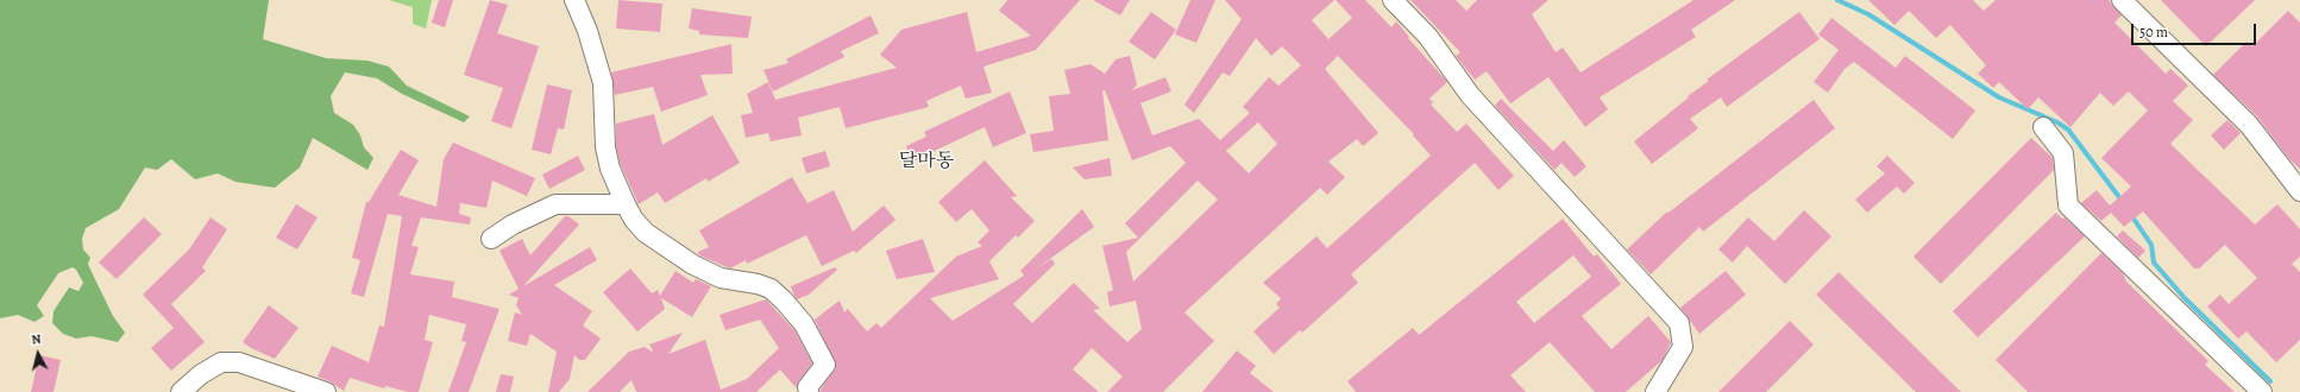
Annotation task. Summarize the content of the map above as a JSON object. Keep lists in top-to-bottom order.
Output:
{
  "districts": ["달마동"],
  "scale_bar": "50 m",
  "north": "top"
}
